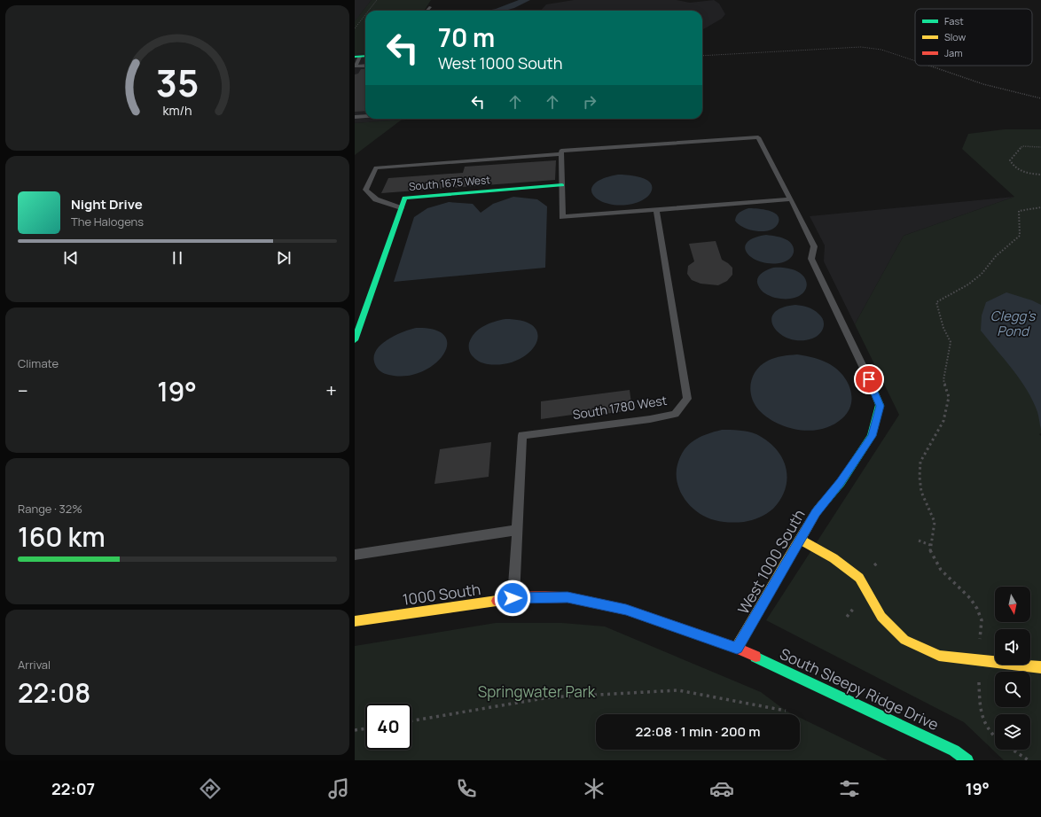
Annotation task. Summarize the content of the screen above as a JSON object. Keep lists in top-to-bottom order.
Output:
{
  "streets": {
    "street": [
      "South 1675 West",
      "West 1000 South",
      "1000 South",
      "South Sleepy Ridge Drive"
    ],
    "lane": ["South 1780 West"]
  },
  "crossings": [
    ["South 1780 West", "1000 South"],
    ["West 1000 South", "1000 South"],
    ["West 1000 South", "South Sleepy Ridge Drive"],
    ["1000 South", "South Sleepy Ridge Drive"]
  ],
  "water": ["Clegg's Pond"],
  "parks": ["Springwater Park"],
  "legend": ["Fast", "Slow", "Jam"],
  "north": "bottom",
  "page": {
    "turn": ["70 m", "West 1000 South"],
    "song": ["Night Drive", "The Halogens"],
    "tile": [
      "Climate",
      ["Range · 32%", "160 km"],
      ["Arrival", "22:08"]
    ],
    "heat": ["−", "19°", "+"],
    "limit": "40",
    "trip": "22:08 · 1 min · 200 m",
    "tabs": ["22:07", "19°"],
    "gauge": ["35", "km/h"]
  }
}
